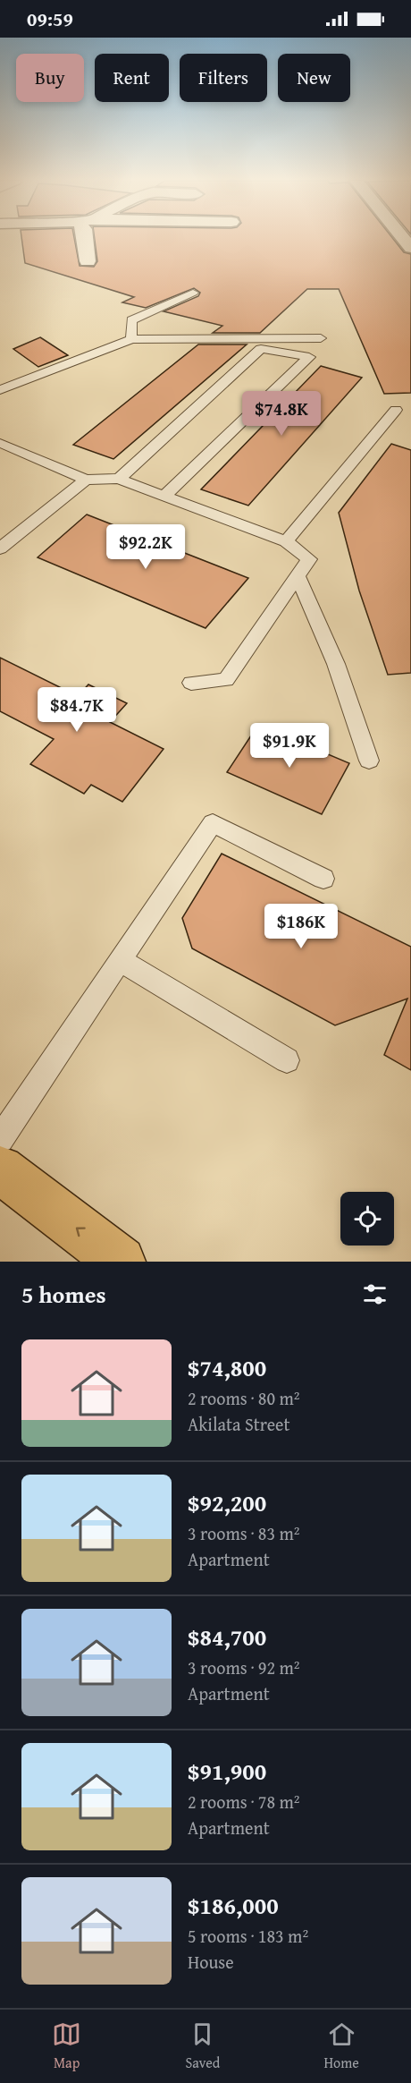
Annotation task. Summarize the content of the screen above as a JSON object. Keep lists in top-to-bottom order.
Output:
{
  "page": {
    "status": "09:59",
    "chip": [
      "Buy",
      "Rent",
      "Filters",
      "New"
    ],
    "price": [
      "$74.8K",
      "$92.2K",
      "$84.7K",
      "$91.9K",
      "$186K"
    ],
    "heading": "5 homes",
    "list": [
      {
        "name": "$74,800",
        "note": "2 rooms · 80 m² · Akilata Street"
      },
      {
        "name": "$92,200",
        "note": "3 rooms · 83 m² · Apartment"
      },
      {
        "name": "$84,700",
        "note": "3 rooms · 92 m² · Apartment"
      },
      {
        "name": "$91,900",
        "note": "2 rooms · 78 m² · Apartment"
      },
      {
        "name": "$186,000",
        "note": "5 rooms · 183 m² · House"
      }
    ],
    "tabs": ["Map", "Saved", "Home"]
  }
}
